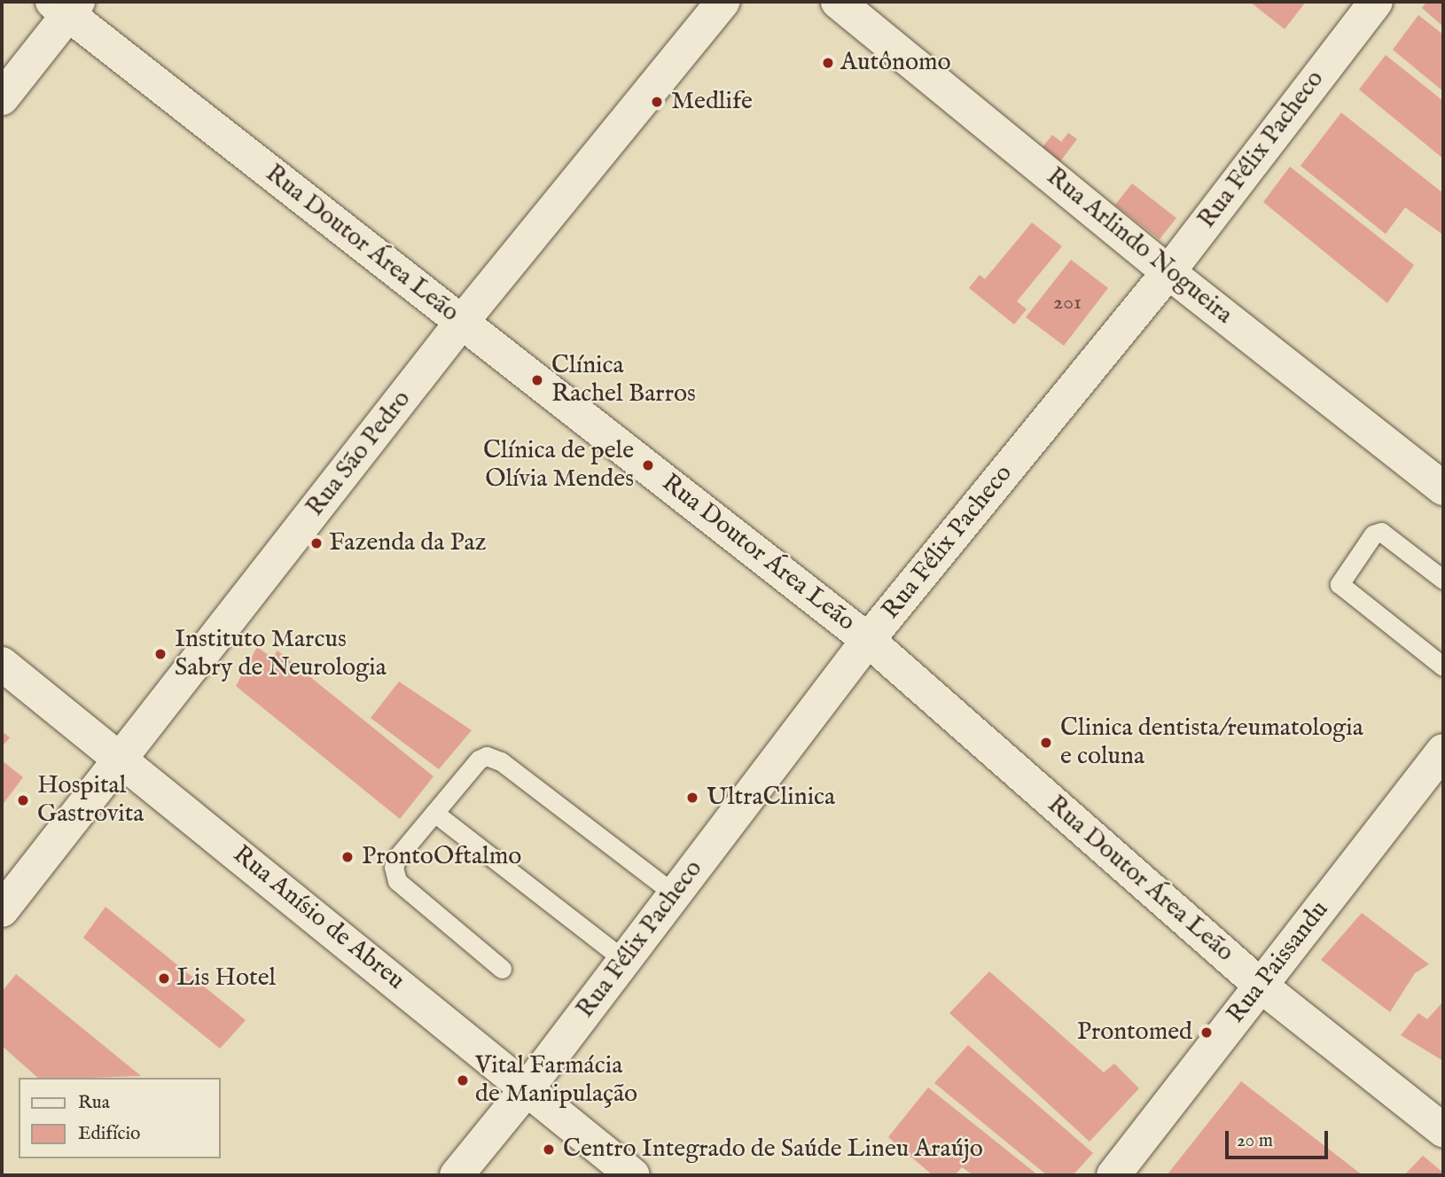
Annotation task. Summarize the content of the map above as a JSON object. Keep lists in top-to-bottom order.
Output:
{
  "streets": {
    "street": [
      "Rua Félix Pacheco",
      "Rua Doutor Área Leão",
      "Rua Arlindo Nogueira",
      "Rua São Pedro",
      "Rua Anísio de Abreu",
      "Rua Paissandu"
    ]
  },
  "crossings": [
    ["Rua Félix Pacheco", "Rua Doutor Área Leão"],
    ["Rua Félix Pacheco", "Rua Arlindo Nogueira"],
    ["Rua Félix Pacheco", "Rua Anísio de Abreu"],
    ["Rua Doutor Área Leão", "Rua São Pedro"],
    ["Rua Doutor Área Leão", "Rua Paissandu"],
    ["Rua São Pedro", "Rua Anísio de Abreu"]
  ],
  "places": [
    "Autônomo",
    "Medlife",
    "Clínica Rachel Barros",
    "Clínica de pele Olívia Mendes",
    "Fazenda da Paz",
    "Instituto Marcus Sabry de Neurologia",
    "Clinica dentista/reumatologia e coluna",
    "UltraClinica",
    "Hospital Gastrovita",
    "ProntoOftalmo",
    "Lis Hotel",
    "Prontomed",
    "Vital Farmácia de Manipulação",
    "Centro Integrado de Saúde Lineu Araújo"
  ],
  "house_numbers": ["201"],
  "legend": ["Rua", "Edifício"],
  "scale_bar": "20 m"
}
